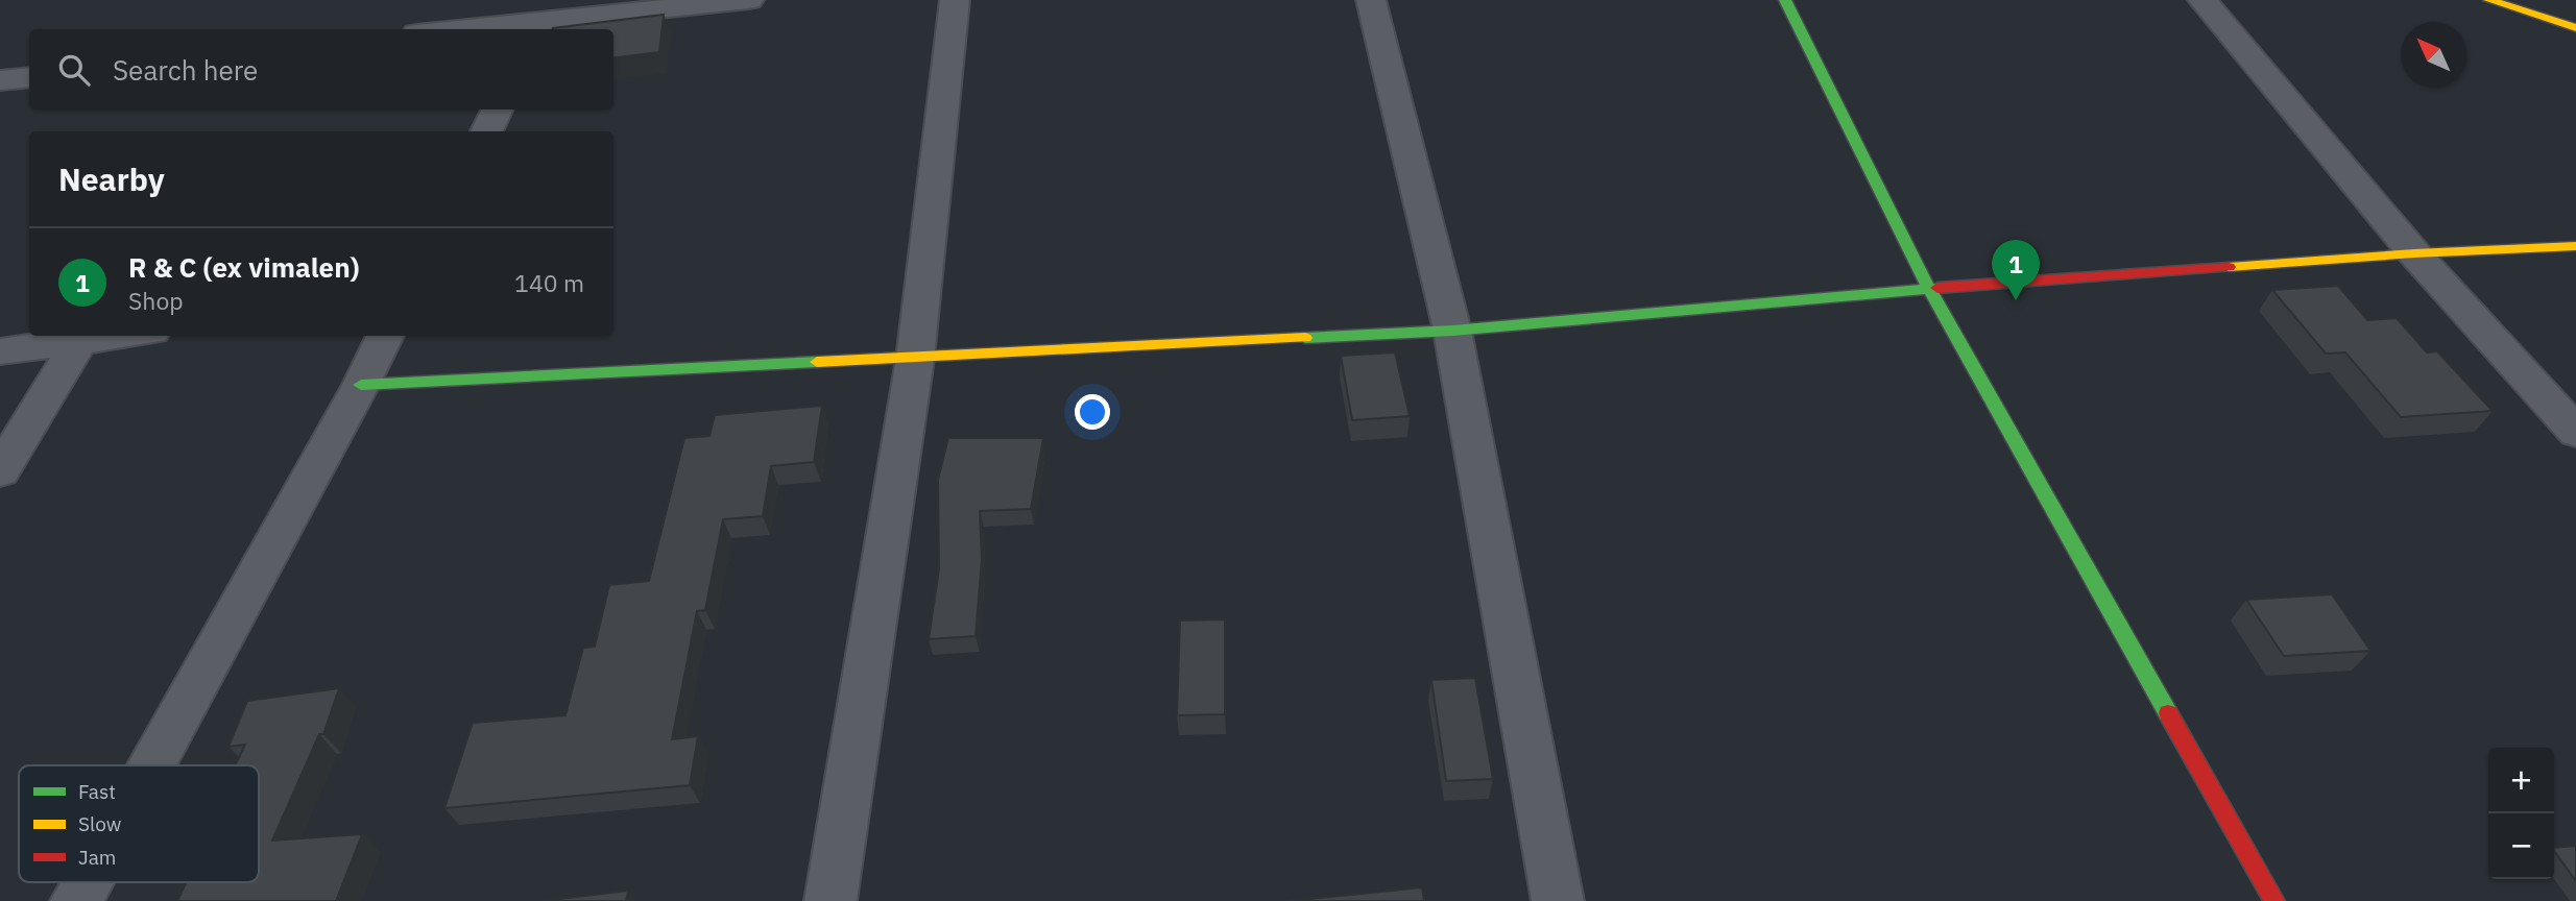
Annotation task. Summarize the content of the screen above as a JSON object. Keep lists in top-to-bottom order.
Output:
{
  "legend": ["Fast", "Slow", "Jam"],
  "north": "top left",
  "page": {
    "search": "Search here",
    "heading": "Nearby",
    "list": [
      {
        "mark": "1",
        "name": "R & C (ex vimalen)",
        "note": "Shop",
        "value": "140 m"
      }
    ],
    "pins": "1",
    "map_buttons": ["+", "−"]
  }
}
